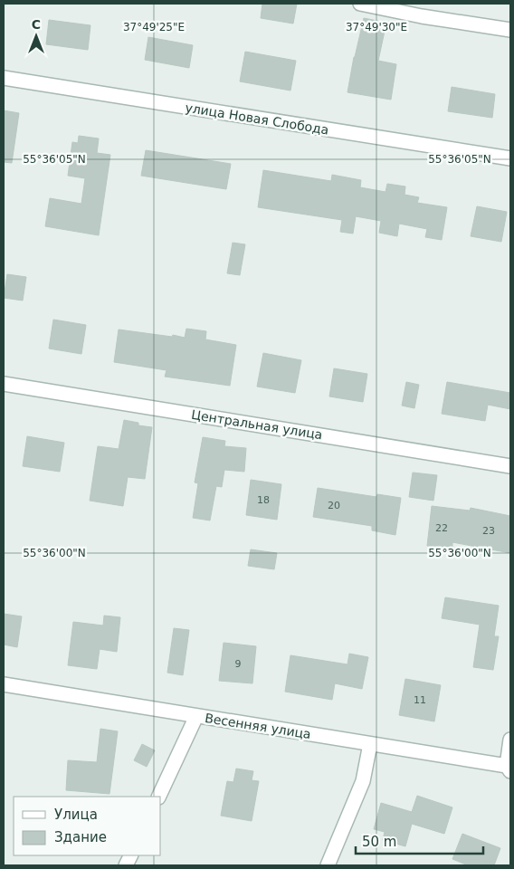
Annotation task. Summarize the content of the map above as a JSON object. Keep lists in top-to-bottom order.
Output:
{
  "streets": {
    "street": ["улица Новая Слобода", "Центральная улица", "Весенняя улица"]
  },
  "house_numbers": [
    "18",
    "20",
    "22",
    "23",
    "9",
    "11"
  ],
  "legend": ["Улица", "Здание"],
  "scale_bar": "50 m",
  "north": "top",
  "coordinates": [
    "37°49'25\"E",
    "37°49'30\"E",
    "55°36'05\"N",
    "55°36'00\"N"
  ]
}
